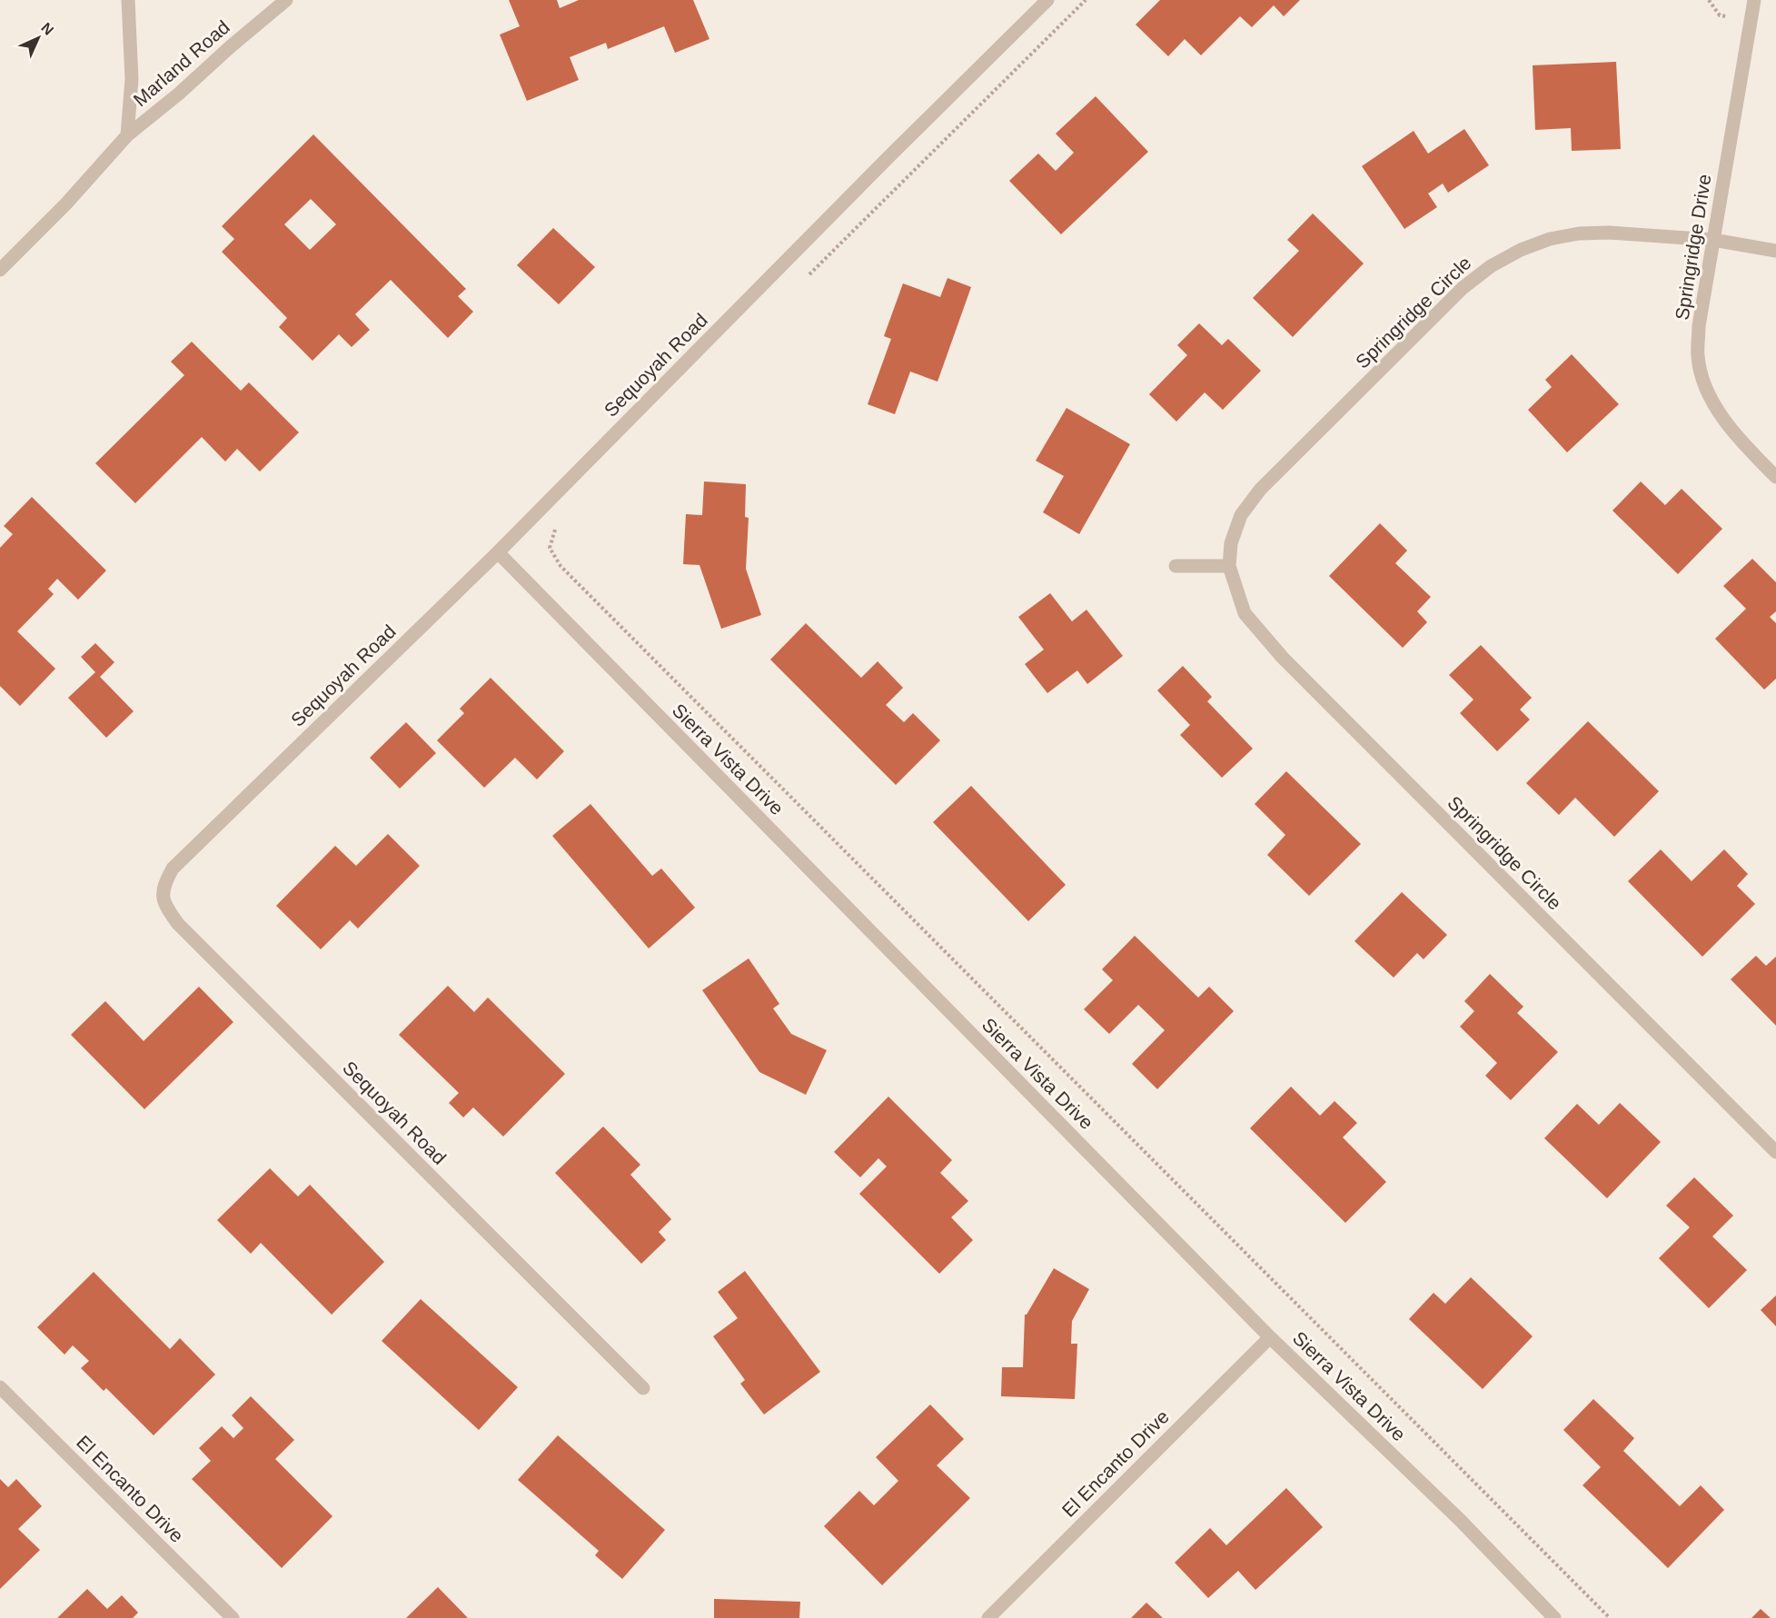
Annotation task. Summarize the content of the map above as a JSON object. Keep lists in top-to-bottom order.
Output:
{
  "streets": {
    "street": [
      "Marland Road",
      "Springridge Drive",
      "Springridge Circle",
      "Sequoyah Road",
      "Sierra Vista Drive",
      "El Encanto Drive"
    ]
  },
  "crossings": [
    ["Springridge Drive", "Springridge Circle"],
    ["Sequoyah Road", "Sierra Vista Drive"],
    ["Sierra Vista Drive", "El Encanto Drive"]
  ],
  "north": "top right"
}
